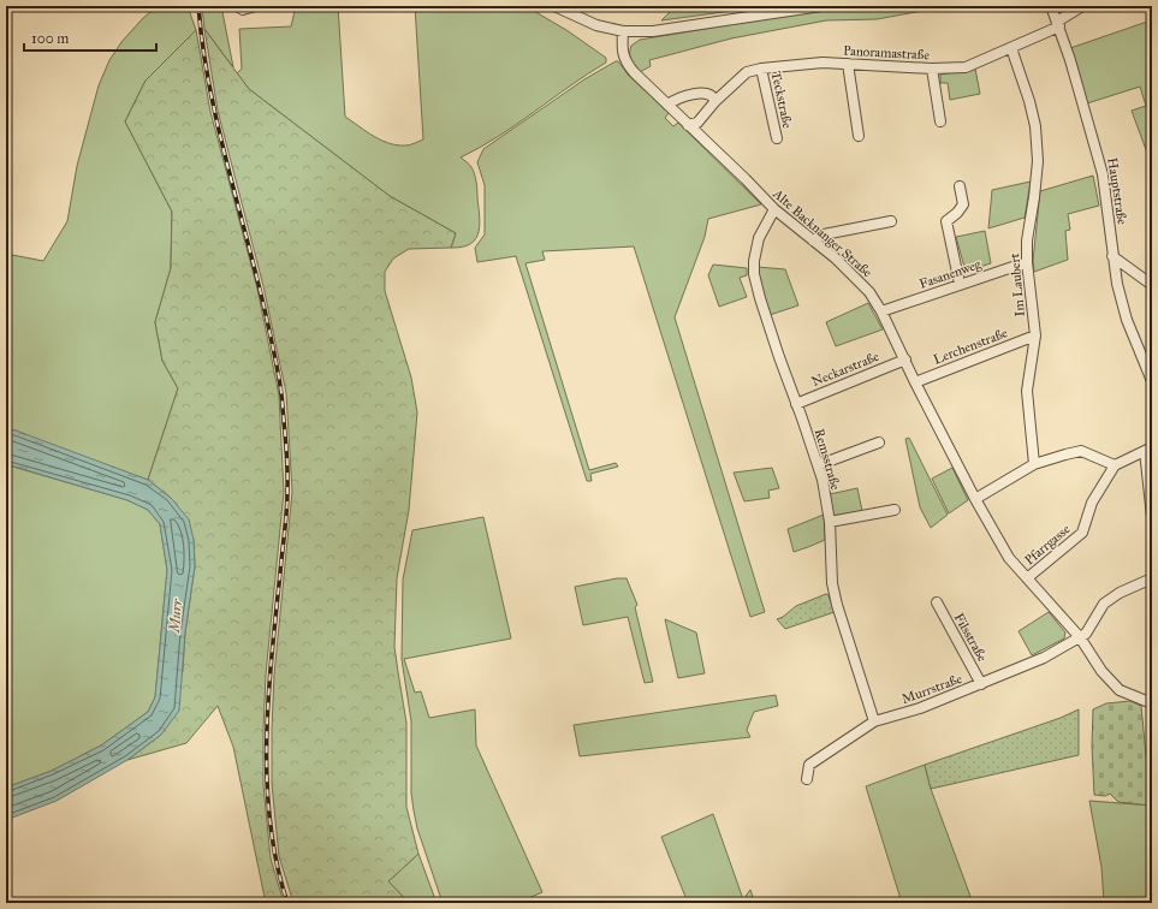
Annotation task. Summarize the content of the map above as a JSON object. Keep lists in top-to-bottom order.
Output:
{
  "streets": {
    "street": [
      "Panoramastraße",
      "Teckstraße",
      "Hauptstraße",
      "Alte Backnanger Straße",
      "Fasanenweg",
      "Im Laubert",
      "Lerchenstraße",
      "Neckarstraße",
      "Remsstraße",
      "Pfarrgasse",
      "Filsstraße",
      "Murrstraße"
    ]
  },
  "crossings": [
    ["Panoramastraße", "Teckstraße"],
    ["Panoramastraße", "Hauptstraße"],
    ["Panoramastraße", "Alte Backnanger Straße"],
    ["Panoramastraße", "Im Laubert"],
    ["Alte Backnanger Straße", "Fasanenweg"],
    ["Alte Backnanger Straße", "Lerchenstraße"],
    ["Alte Backnanger Straße", "Neckarstraße"],
    ["Alte Backnanger Straße", "Remsstraße"],
    ["Alte Backnanger Straße", "Pfarrgasse"],
    ["Alte Backnanger Straße", "Murrstraße"],
    ["Fasanenweg", "Im Laubert"],
    ["Im Laubert", "Lerchenstraße"],
    ["Neckarstraße", "Remsstraße"],
    ["Remsstraße", "Murrstraße"],
    ["Filsstraße", "Murrstraße"]
  ],
  "water": ["Murr"],
  "scale_bar": "100 m"
}
